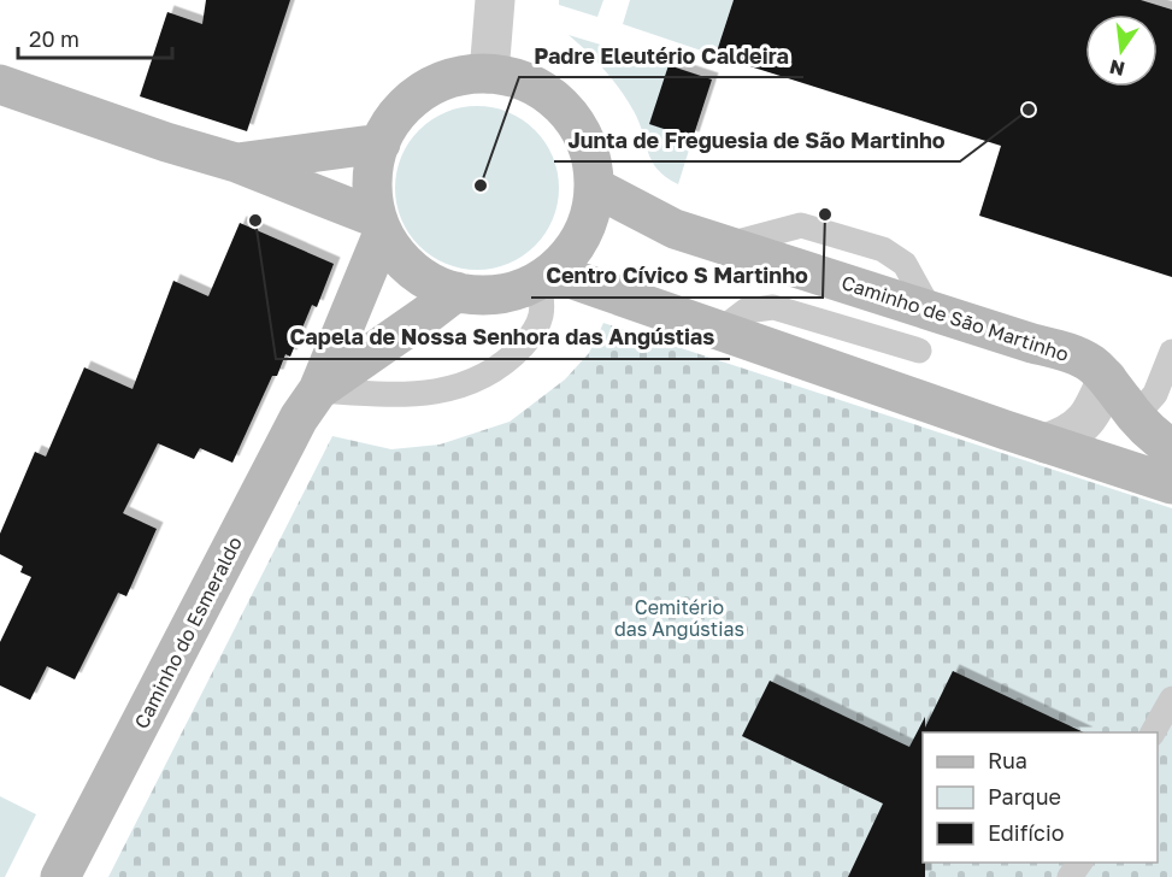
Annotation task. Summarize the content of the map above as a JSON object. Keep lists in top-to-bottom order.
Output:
{
  "streets": {
    "main road": ["Caminho de São Martinho", "Caminho do Esmeraldo"]
  },
  "crossings": [
    ["Caminho de São Martinho", "Caminho do Esmeraldo"]
  ],
  "parks": ["Cemitério das Angústias"],
  "places": [
    "Junta de Freguesia de São Martinho",
    "Padre Eleutério Caldeira",
    "Centro Cívico S Martinho",
    "Capela de Nossa Senhora das Angústias"
  ],
  "legend": ["Rua", "Parque", "Edifício"],
  "scale_bar": "20 m",
  "north": "bottom"
}
